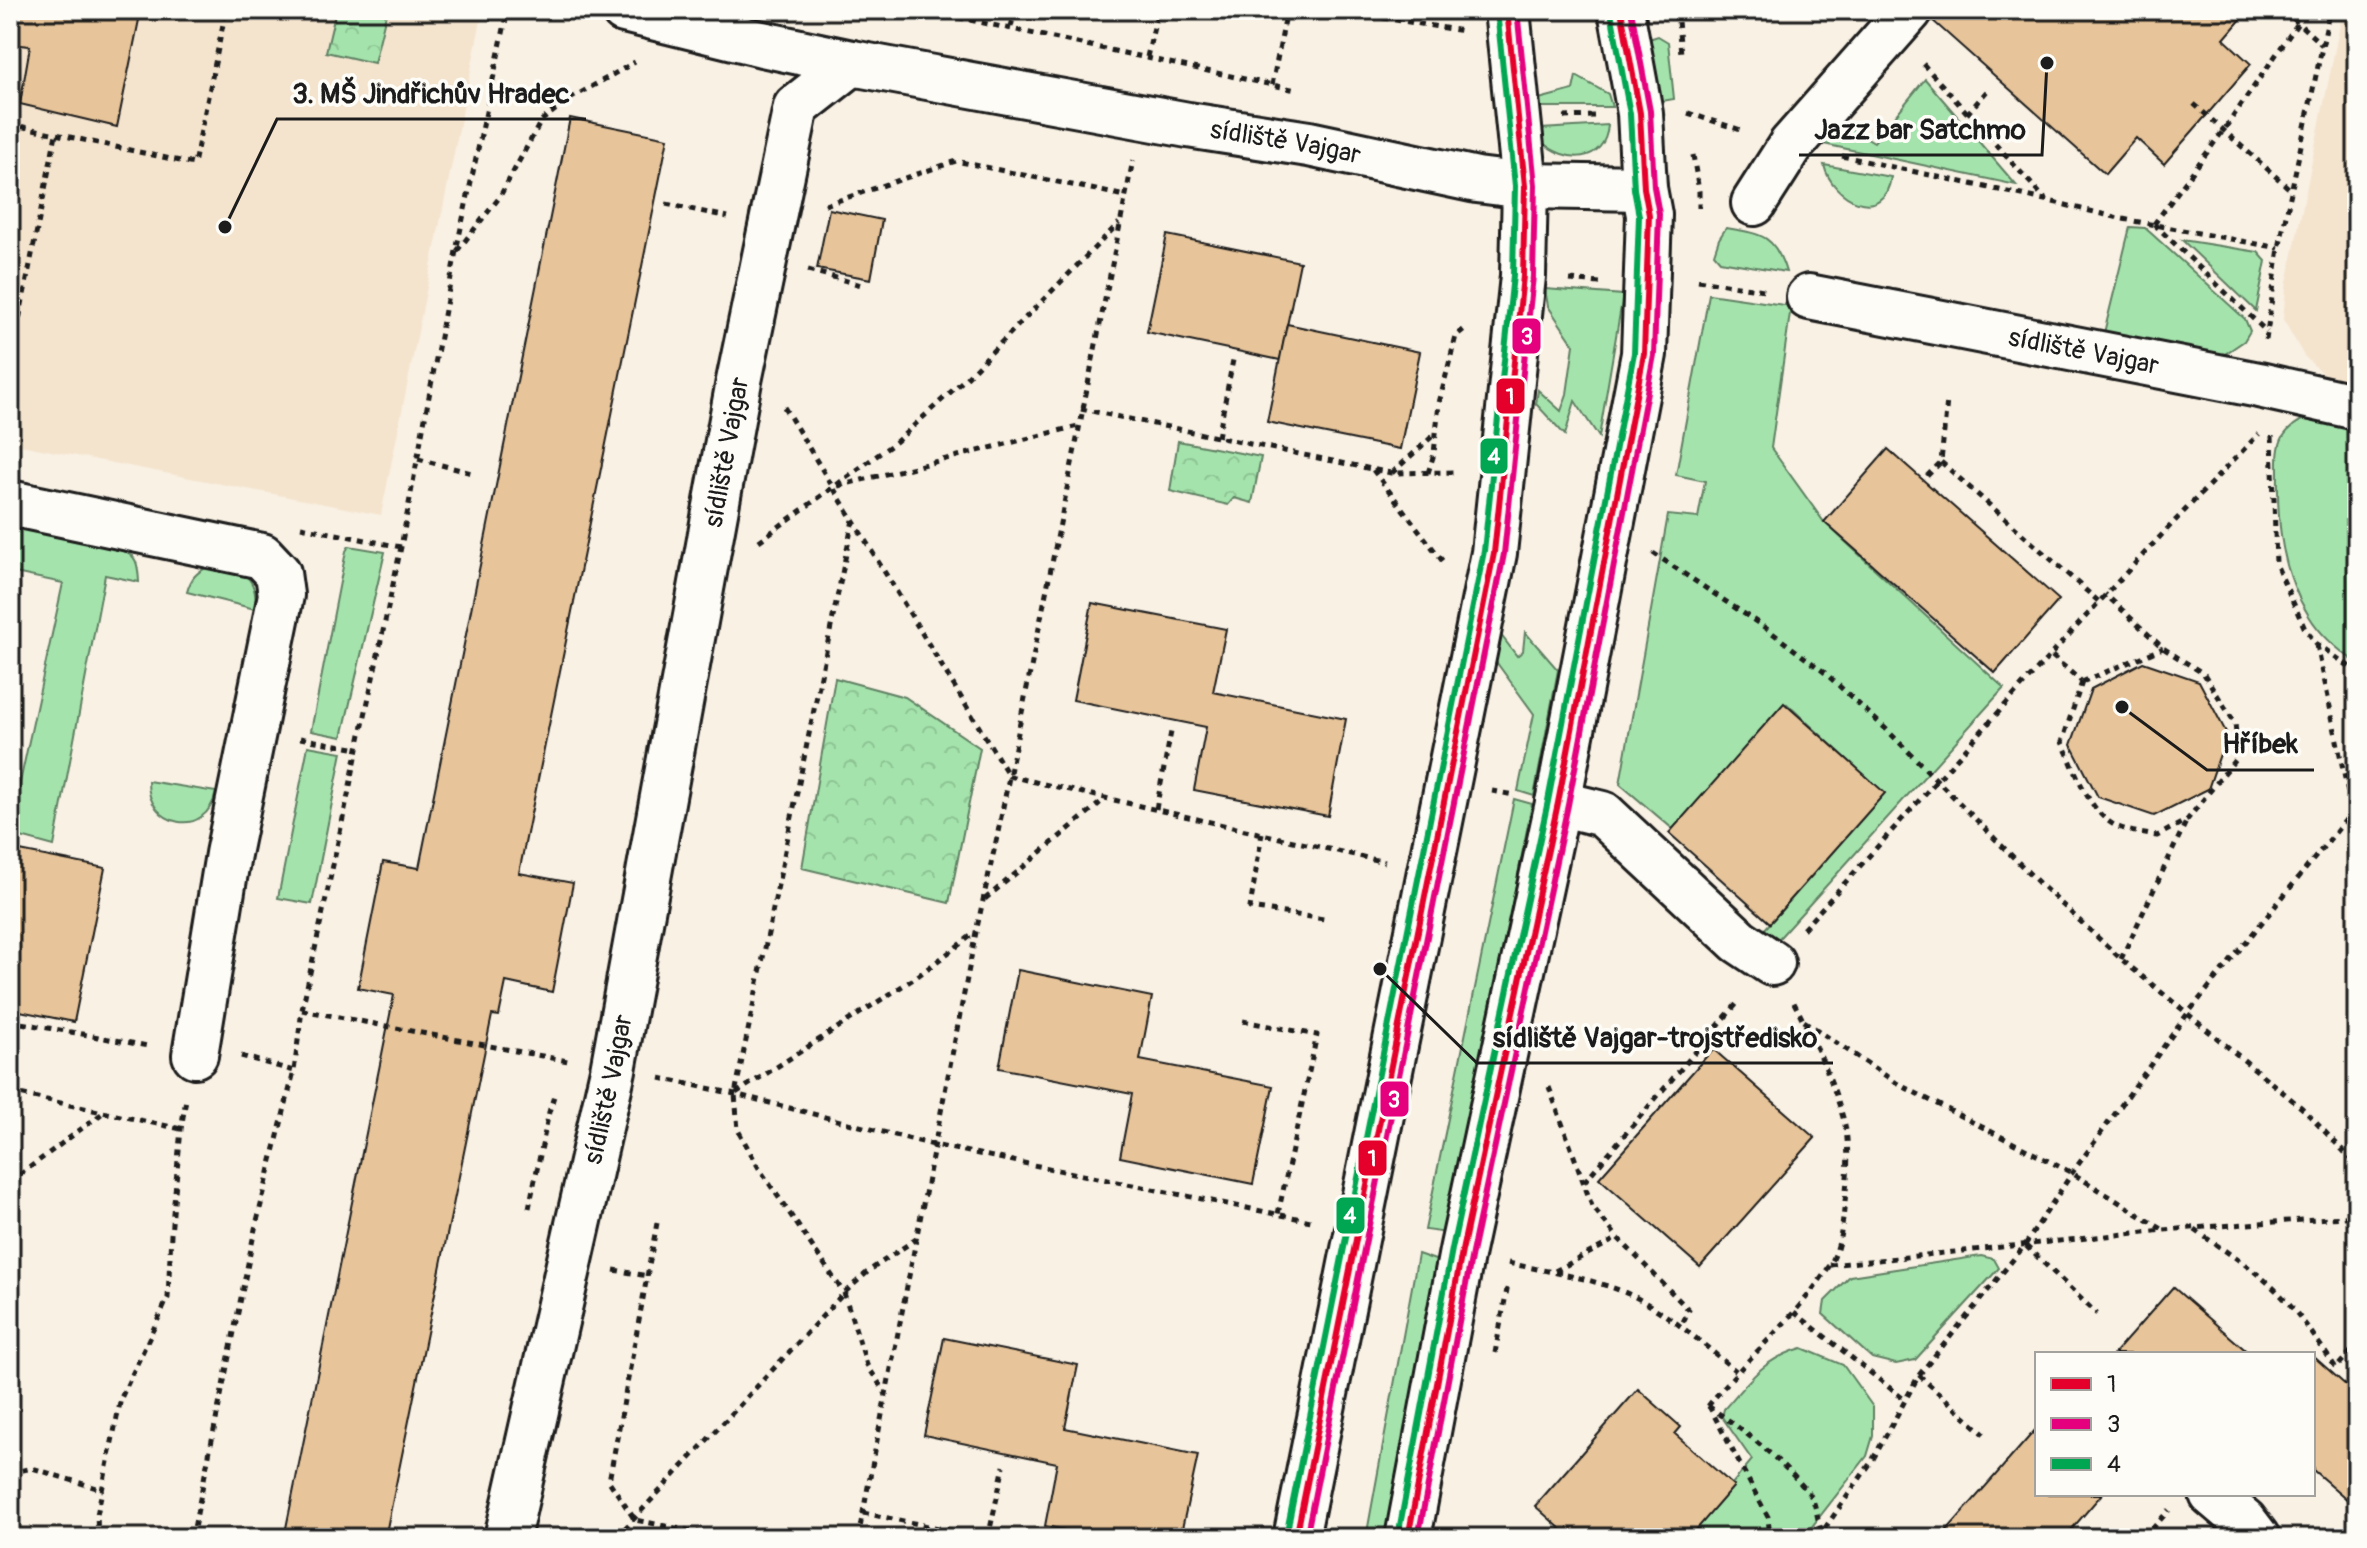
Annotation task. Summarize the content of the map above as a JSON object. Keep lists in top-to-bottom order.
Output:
{
  "streets": {
    "street": ["sídliště Vajgar"]
  },
  "places": [
    "Jazz bar Satchmo",
    "3. MŠ Jindřichův Hradec",
    "Hříbek",
    "sídliště Vajgar-trojstředisko"
  ],
  "lines": ["transit line 1", "transit line 3", "transit line 4"],
  "legend": ["1", "3", "4"]
}
